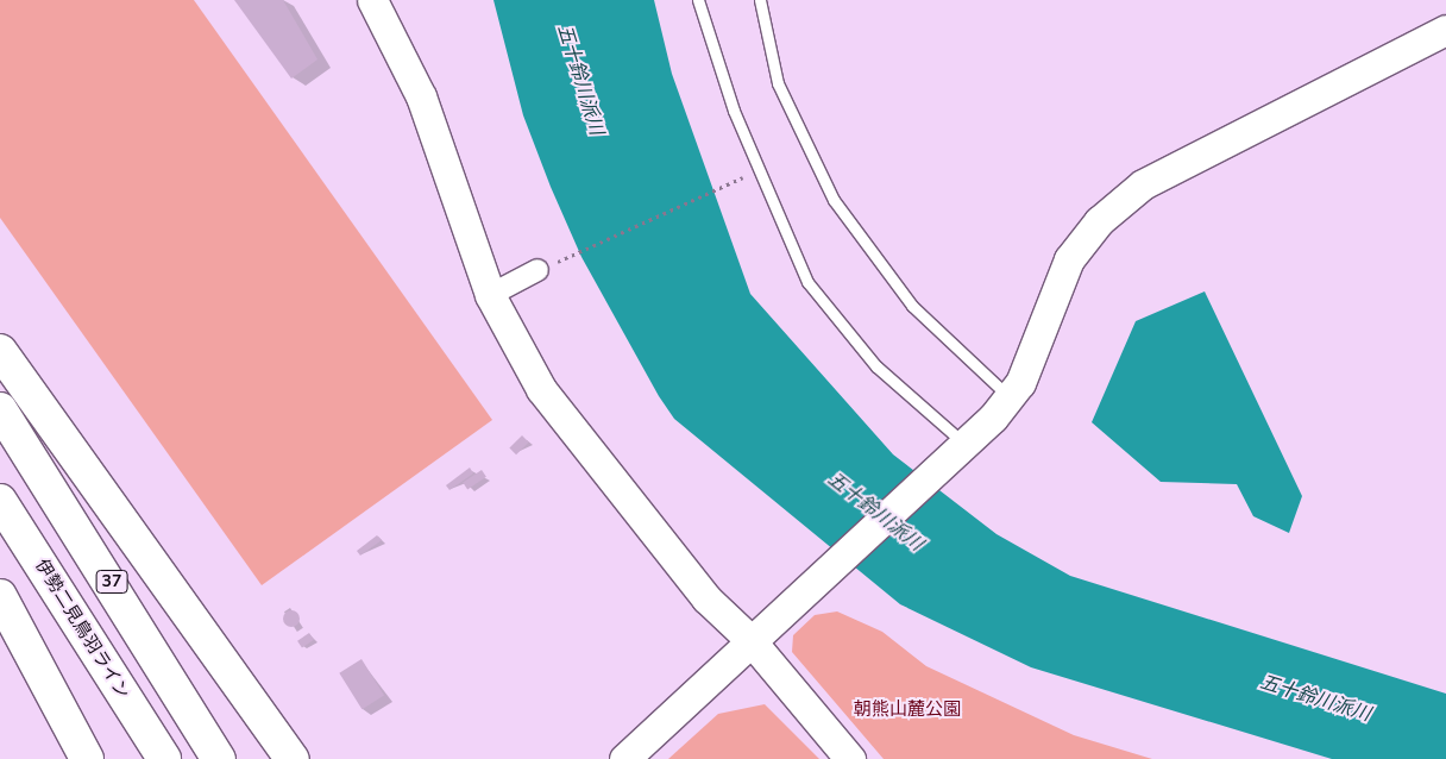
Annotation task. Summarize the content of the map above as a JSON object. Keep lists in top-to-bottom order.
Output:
{
  "streets": {
    "main road": ["37", "伊勢二見鳥羽ライン"]
  },
  "water": ["五十鈴川派川"],
  "parks": ["朝熊山麓公園"]
}
